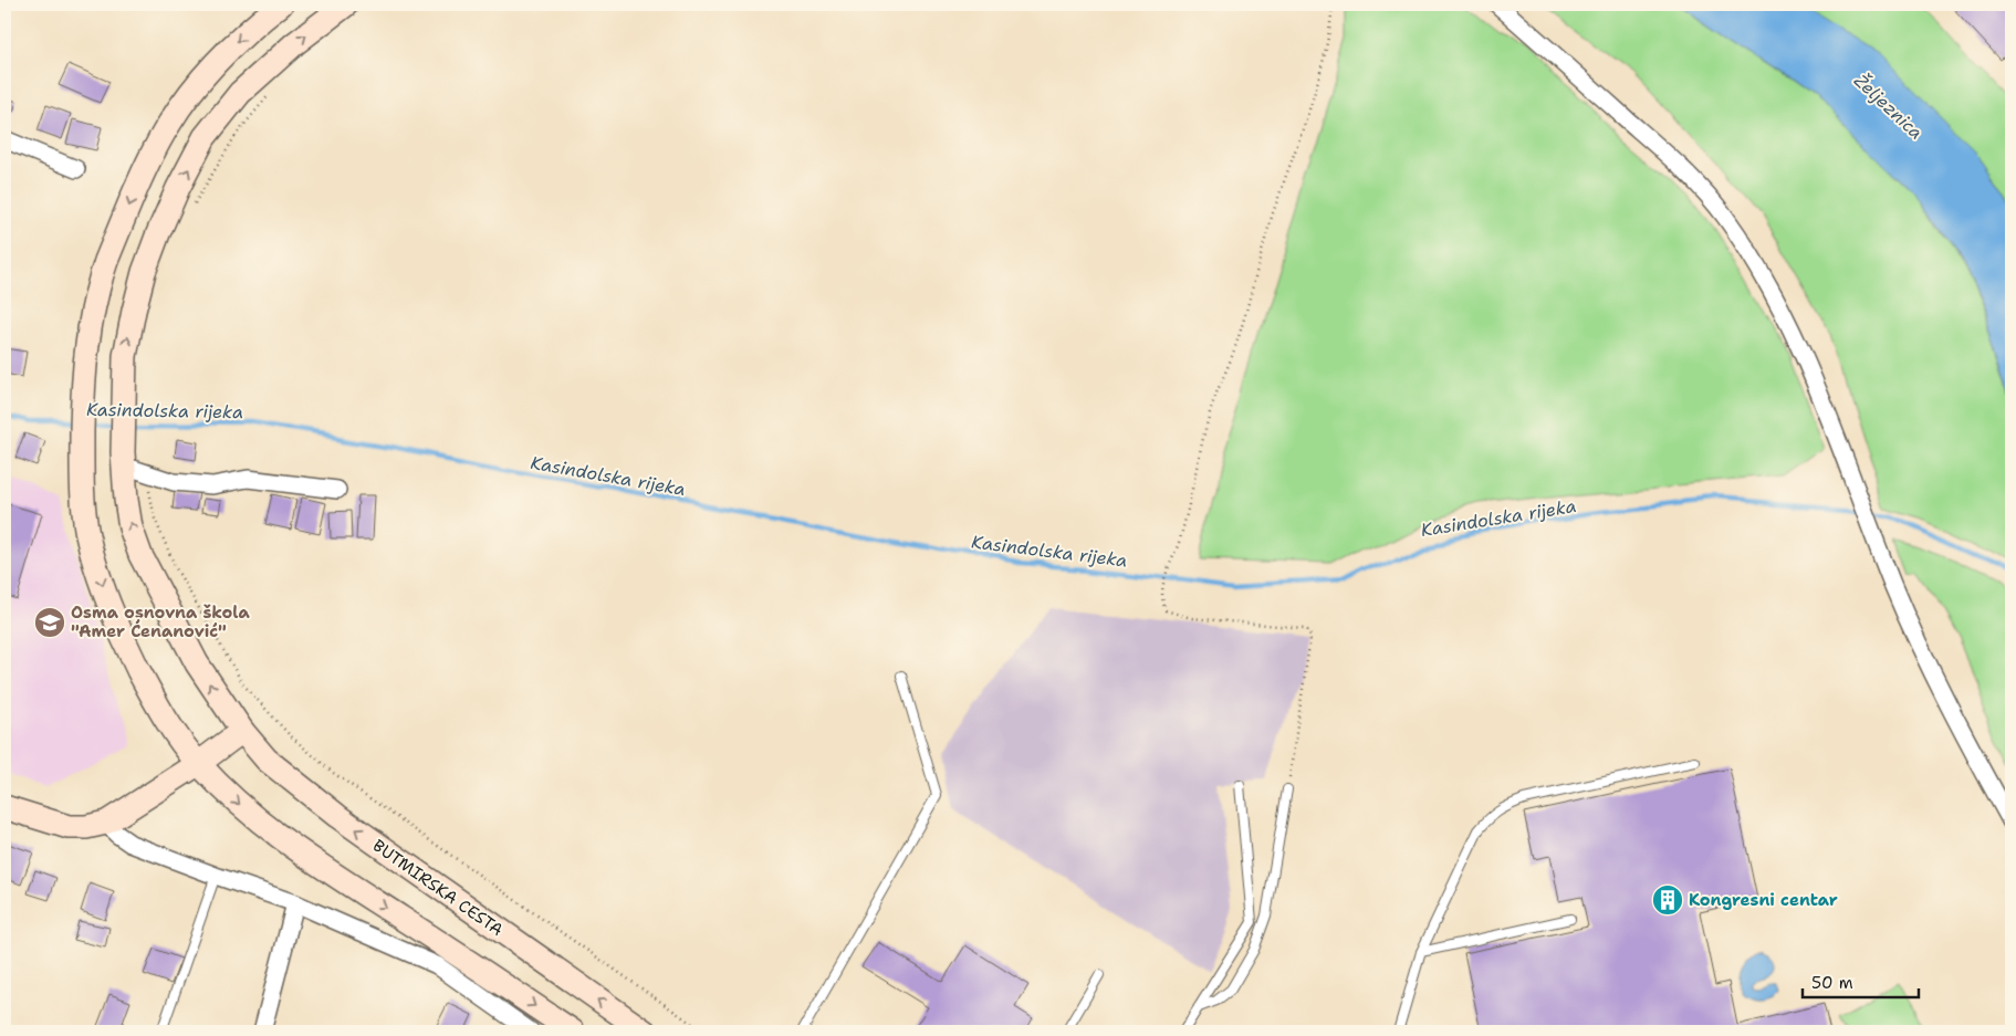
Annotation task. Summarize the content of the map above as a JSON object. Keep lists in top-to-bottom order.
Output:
{
  "streets": {
    "main road": ["BUTMIRSKA CESTA"]
  },
  "water": ["Željeznica", "Kasindolska rijeka"],
  "places": {
    "school or university": ["Osma osnovna škola \"Amer Ćenanović\""],
    "building": ["Kongresni centar"]
  },
  "scale_bar": "50 m"
}
